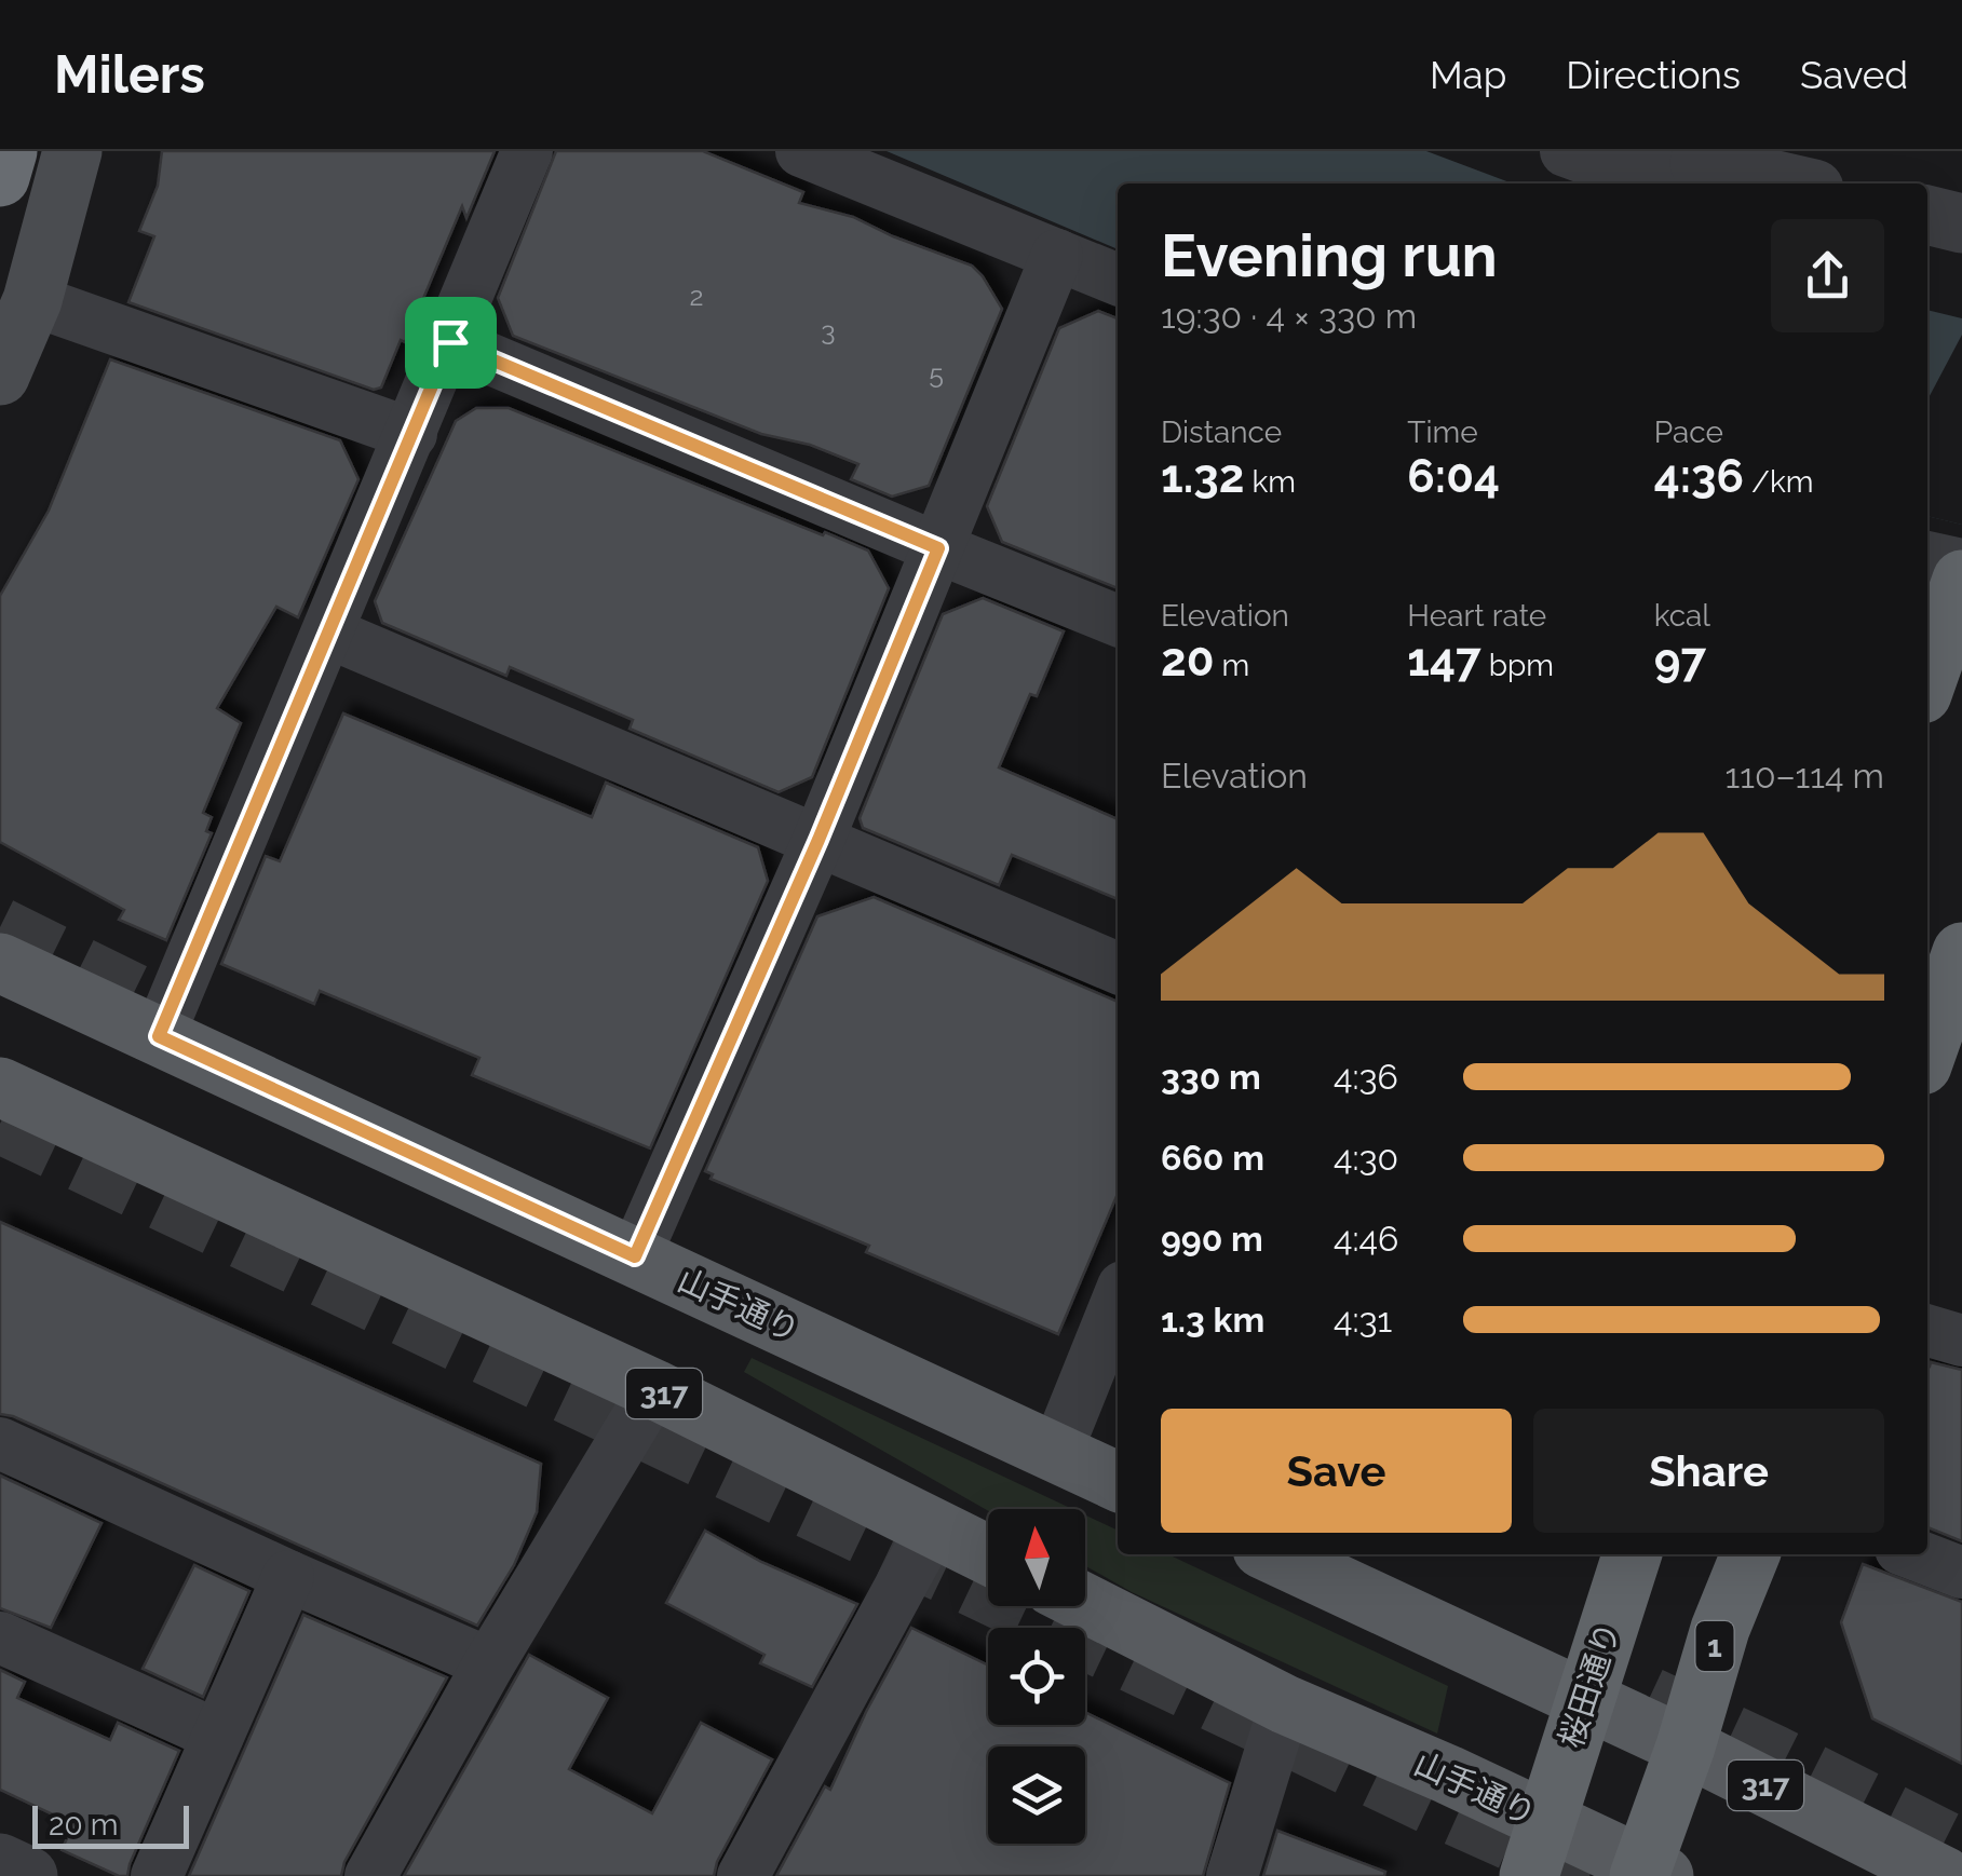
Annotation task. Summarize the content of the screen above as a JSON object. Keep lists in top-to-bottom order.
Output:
{
  "streets": {
    "highway": ["1", "桜田通り"],
    "main road": ["山手通り", "317"]
  },
  "crossings": [
    ["山手通り", "1"],
    ["山手通り", "桜田通り"],
    ["317", "1"],
    ["317", "桜田通り"]
  ],
  "house_numbers": ["2", "3", "5"],
  "scale_bar": "20 m",
  "north": "top",
  "page": {
    "header": "Milers",
    "nav": ["Map", "Directions", "Saved"],
    "heading": ["Evening run", "19:30 · 4 × 330 m"],
    "stats": [
      ["Distance", "1.32 km"],
      ["Time", "6:04"],
      ["Pace", "4:36 /km"],
      ["Elevation", "20 m"],
      ["Heart rate", "147 bpm"],
      ["kcal", "97"]
    ],
    "chart": ["Elevation", "110–114 m"],
    "list": [
      {
        "name": "330 m",
        "note": "4:36"
      },
      {
        "name": "660 m",
        "note": "4:30"
      },
      {
        "name": "990 m",
        "note": "4:46"
      },
      {
        "name": "1.3 km",
        "note": "4:31"
      }
    ],
    "buttons": ["Save", "Share"],
    "scale": "20 m"
  }
}
